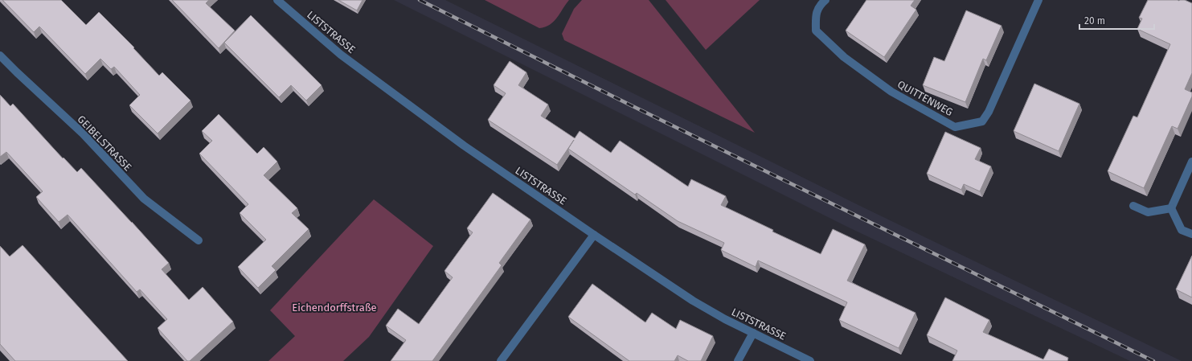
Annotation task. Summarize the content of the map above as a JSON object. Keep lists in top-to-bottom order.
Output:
{
  "streets": {
    "street": ["LISTSTRASSE", "QUITTENWEG", "GEIBELSTRASSE"]
  },
  "parks": ["Eichendorffstraße"],
  "scale_bar": "20 m"
}
